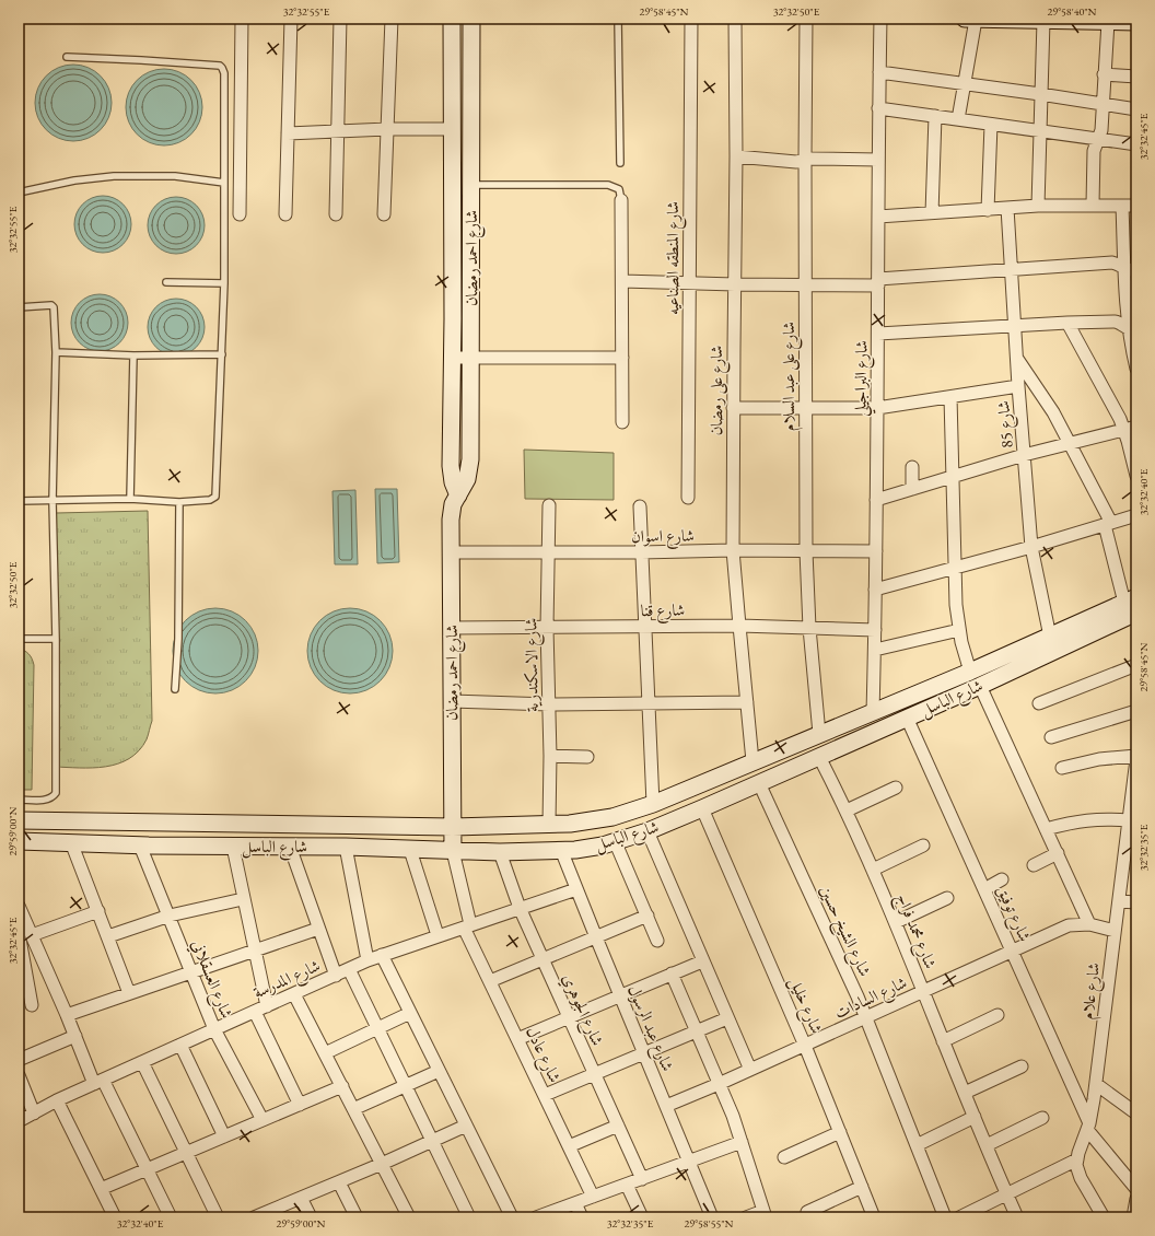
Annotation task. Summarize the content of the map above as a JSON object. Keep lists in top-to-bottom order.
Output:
{
  "streets": {
    "main road": ["شارع احمد رمضان", "شارع الباسل"],
    "street": [
      "شارع المنطقه الصناعيه",
      "شارع على عبد السلام",
      "شارع البراجيلي",
      "شارع على رمضان",
      "شارع 85",
      "شارع اسوان",
      "شارع قنا",
      "شارع الاسكندرية",
      "شارع توفيق",
      "شارع الشيخ حسين",
      "شارع محمد فراج",
      "شارع العسقلاني",
      "شارع المدرسة",
      "شارع علام",
      "شارع السادات",
      "شارع خليل",
      "شارع الجوهري",
      "شارع عبد الرسول",
      "شارع عادل"
    ]
  },
  "crossings": [
    ["شارع احمد رمضان", "شارع اسوان"],
    ["شارع احمد رمضان", "شارع قنا"],
    ["شارع احمد رمضان", "شارع الباسل"],
    ["شارع احمد رمضان", "شارع عادل"],
    ["شارع على عبد السلام", "شارع اسوان"],
    ["شارع على عبد السلام", "شارع قنا"],
    ["شارع على عبد السلام", "شارع الباسل"],
    ["شارع البراجيلي", "شارع اسوان"],
    ["شارع البراجيلي", "شارع قنا"],
    ["شارع البراجيلي", "شارع الباسل"],
    ["شارع على رمضان", "شارع اسوان"],
    ["شارع على رمضان", "شارع قنا"],
    ["شارع على رمضان", "شارع الباسل"],
    ["شارع 85", "شارع الباسل"],
    ["شارع اسوان", "شارع الاسكندرية"],
    ["شارع قنا", "شارع الاسكندرية"],
    ["شارع الاسكندرية", "شارع الباسل"],
    ["شارع الباسل", "شارع توفيق"],
    ["شارع الباسل", "شارع الشيخ حسين"],
    ["شارع الباسل", "شارع محمد فراج"],
    ["شارع الباسل", "شارع العسقلاني"],
    ["شارع الباسل", "شارع خليل"],
    ["شارع الباسل", "شارع الجوهري"],
    ["شارع الباسل", "شارع عبد الرسول"],
    ["شارع الباسل", "شارع عادل"],
    ["شارع توفيق", "شارع علام"],
    ["شارع توفيق", "شارع السادات"],
    ["شارع الشيخ حسين", "شارع السادات"],
    ["شارع محمد فراج", "شارع السادات"],
    ["شارع العسقلاني", "شارع المدرسة"],
    ["شارع المدرسة", "شارع الجوهري"],
    ["شارع المدرسة", "شارع عبد الرسول"],
    ["شارع المدرسة", "شارع عادل"],
    ["شارع علام", "شارع السادات"],
    ["شارع السادات", "شارع خليل"],
    ["شارع السادات", "شارع عبد الرسول"]
  ],
  "coordinates": [
    "32°32'55\"E",
    "29°58'45\"N",
    "32°32'50\"E",
    "29°58'40\"N",
    "32°32'45\"E",
    "32°32'40\"E",
    "29°59'00\"N",
    "32°32'35\"E",
    "29°58'55\"N"
  ]
}
